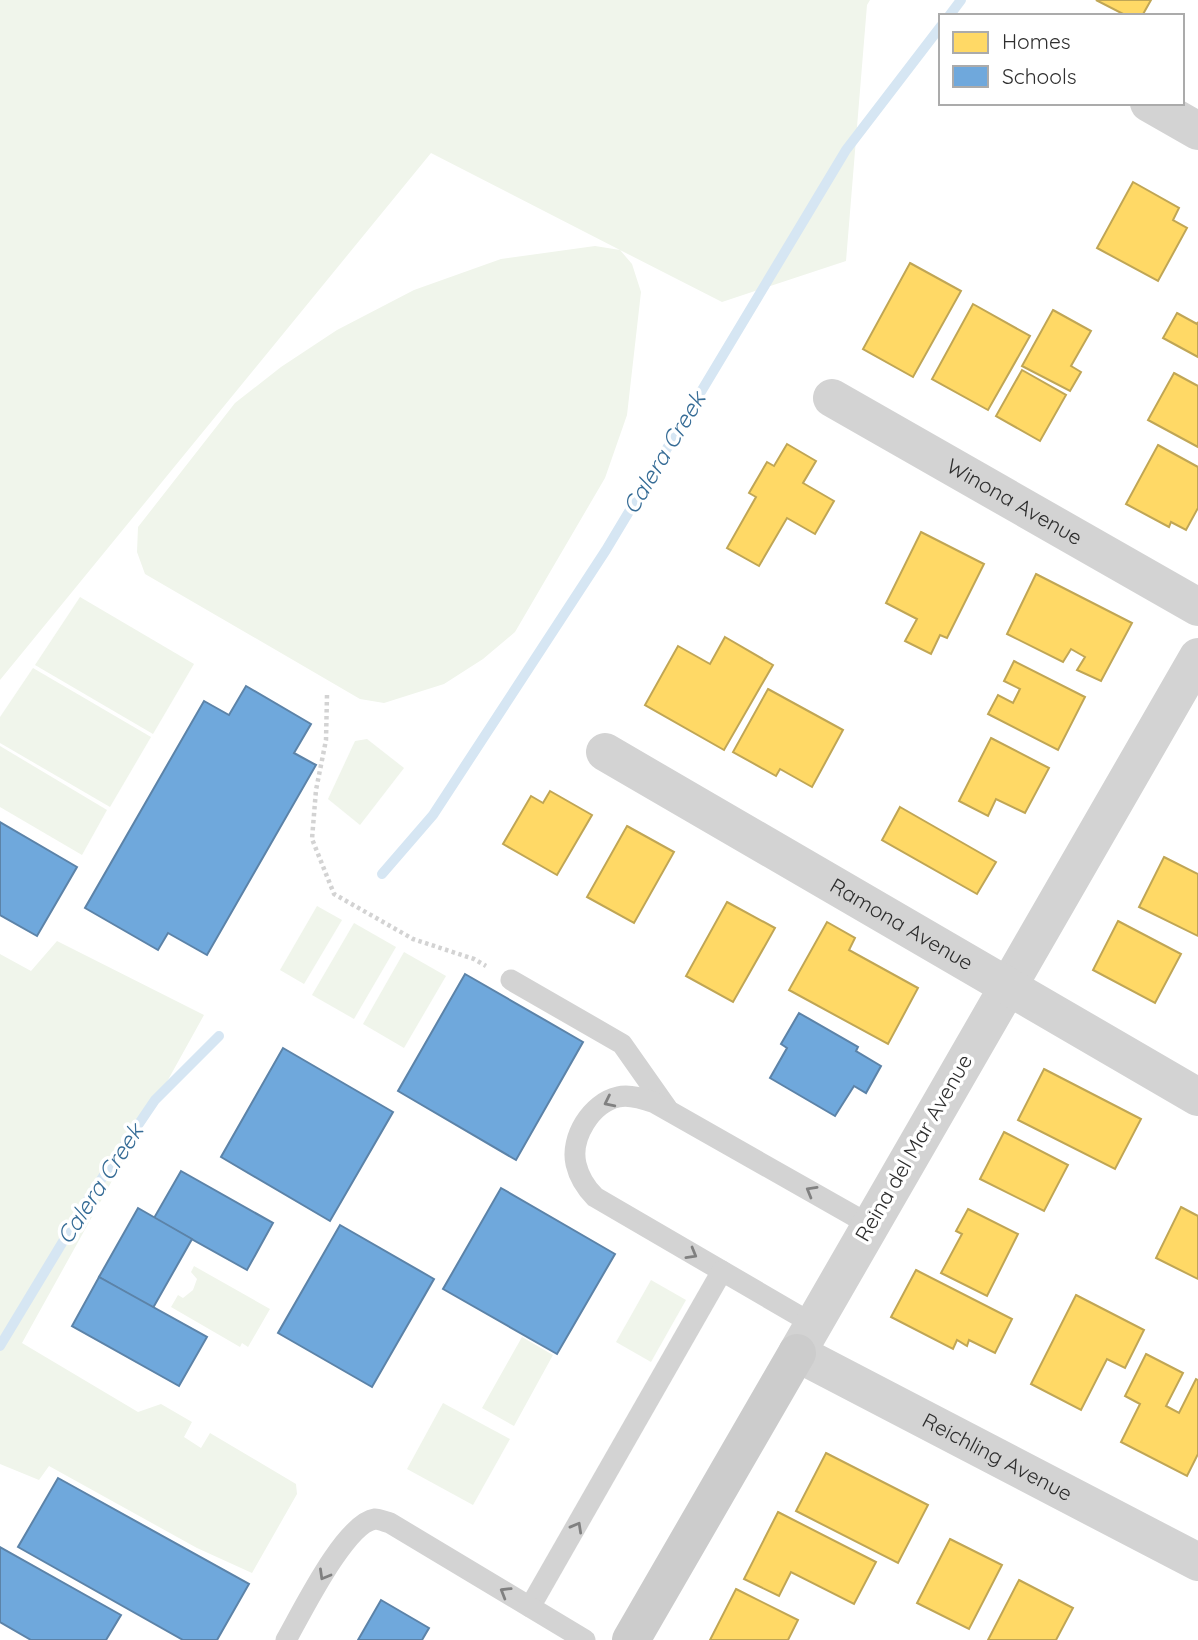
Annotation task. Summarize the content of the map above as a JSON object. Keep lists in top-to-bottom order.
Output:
{
  "streets": {
    "street": [
      "Winona Avenue",
      "Ramona Avenue",
      "Reina del Mar Avenue",
      "Reichling Avenue"
    ]
  },
  "crossings": [
    ["Ramona Avenue", "Reina del Mar Avenue"],
    ["Reina del Mar Avenue", "Reichling Avenue"]
  ],
  "water": ["Calera Creek"],
  "legend": ["Homes", "Schools"]
}
